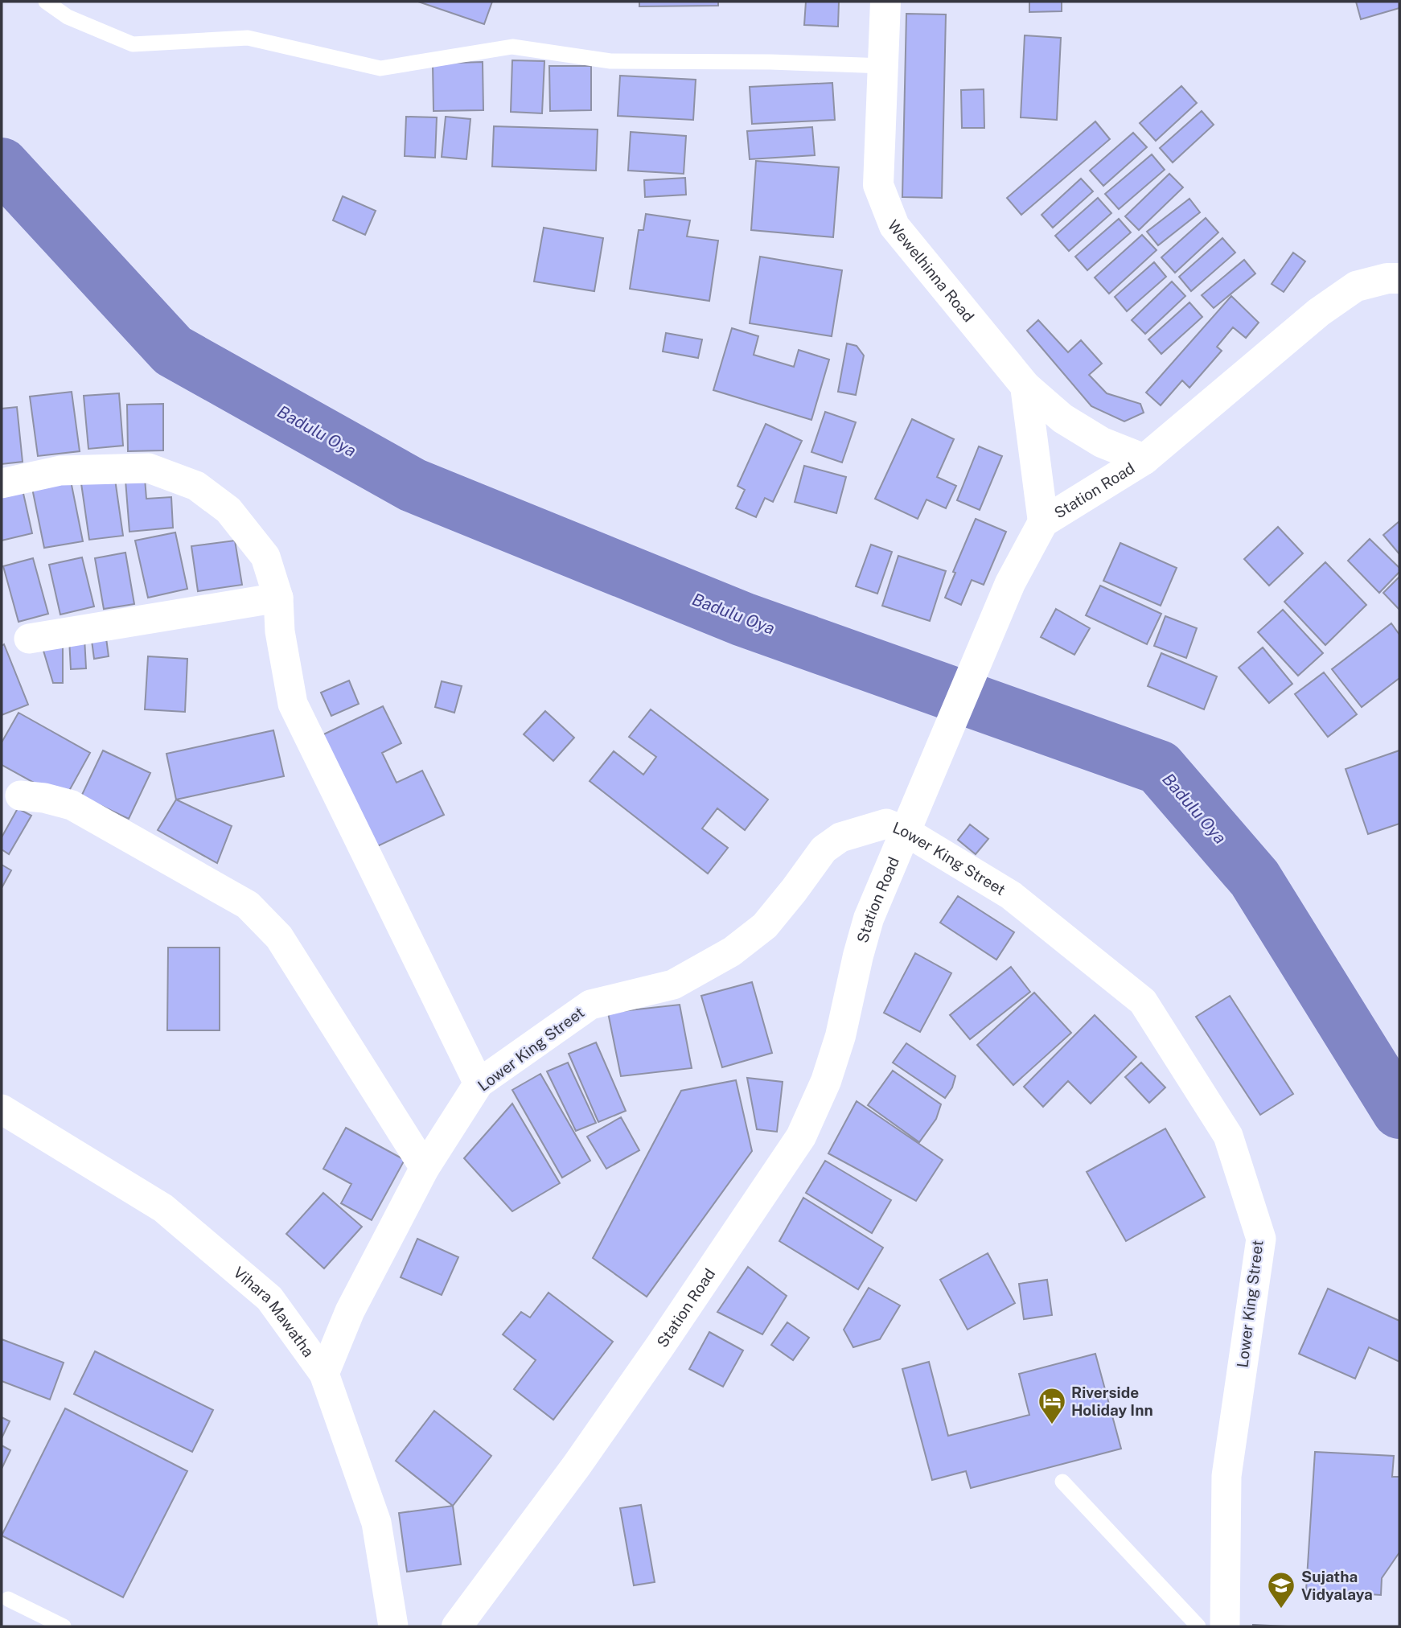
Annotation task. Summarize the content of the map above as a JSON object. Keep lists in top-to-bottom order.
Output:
{
  "streets": {
    "main road": ["Wewelhinna Road", "Station Road"],
    "street": ["Lower King Street", "Vihara Mawatha"]
  },
  "crossings": [
    ["Wewelhinna Road", "Station Road"],
    ["Station Road", "Lower King Street"],
    ["Lower King Street", "Vihara Mawatha"]
  ],
  "water": ["Badulu Oya"],
  "places": {
    "hotel": ["Riverside Holiday Inn"],
    "school or university": ["Sujatha Vidyalaya"]
  }
}
